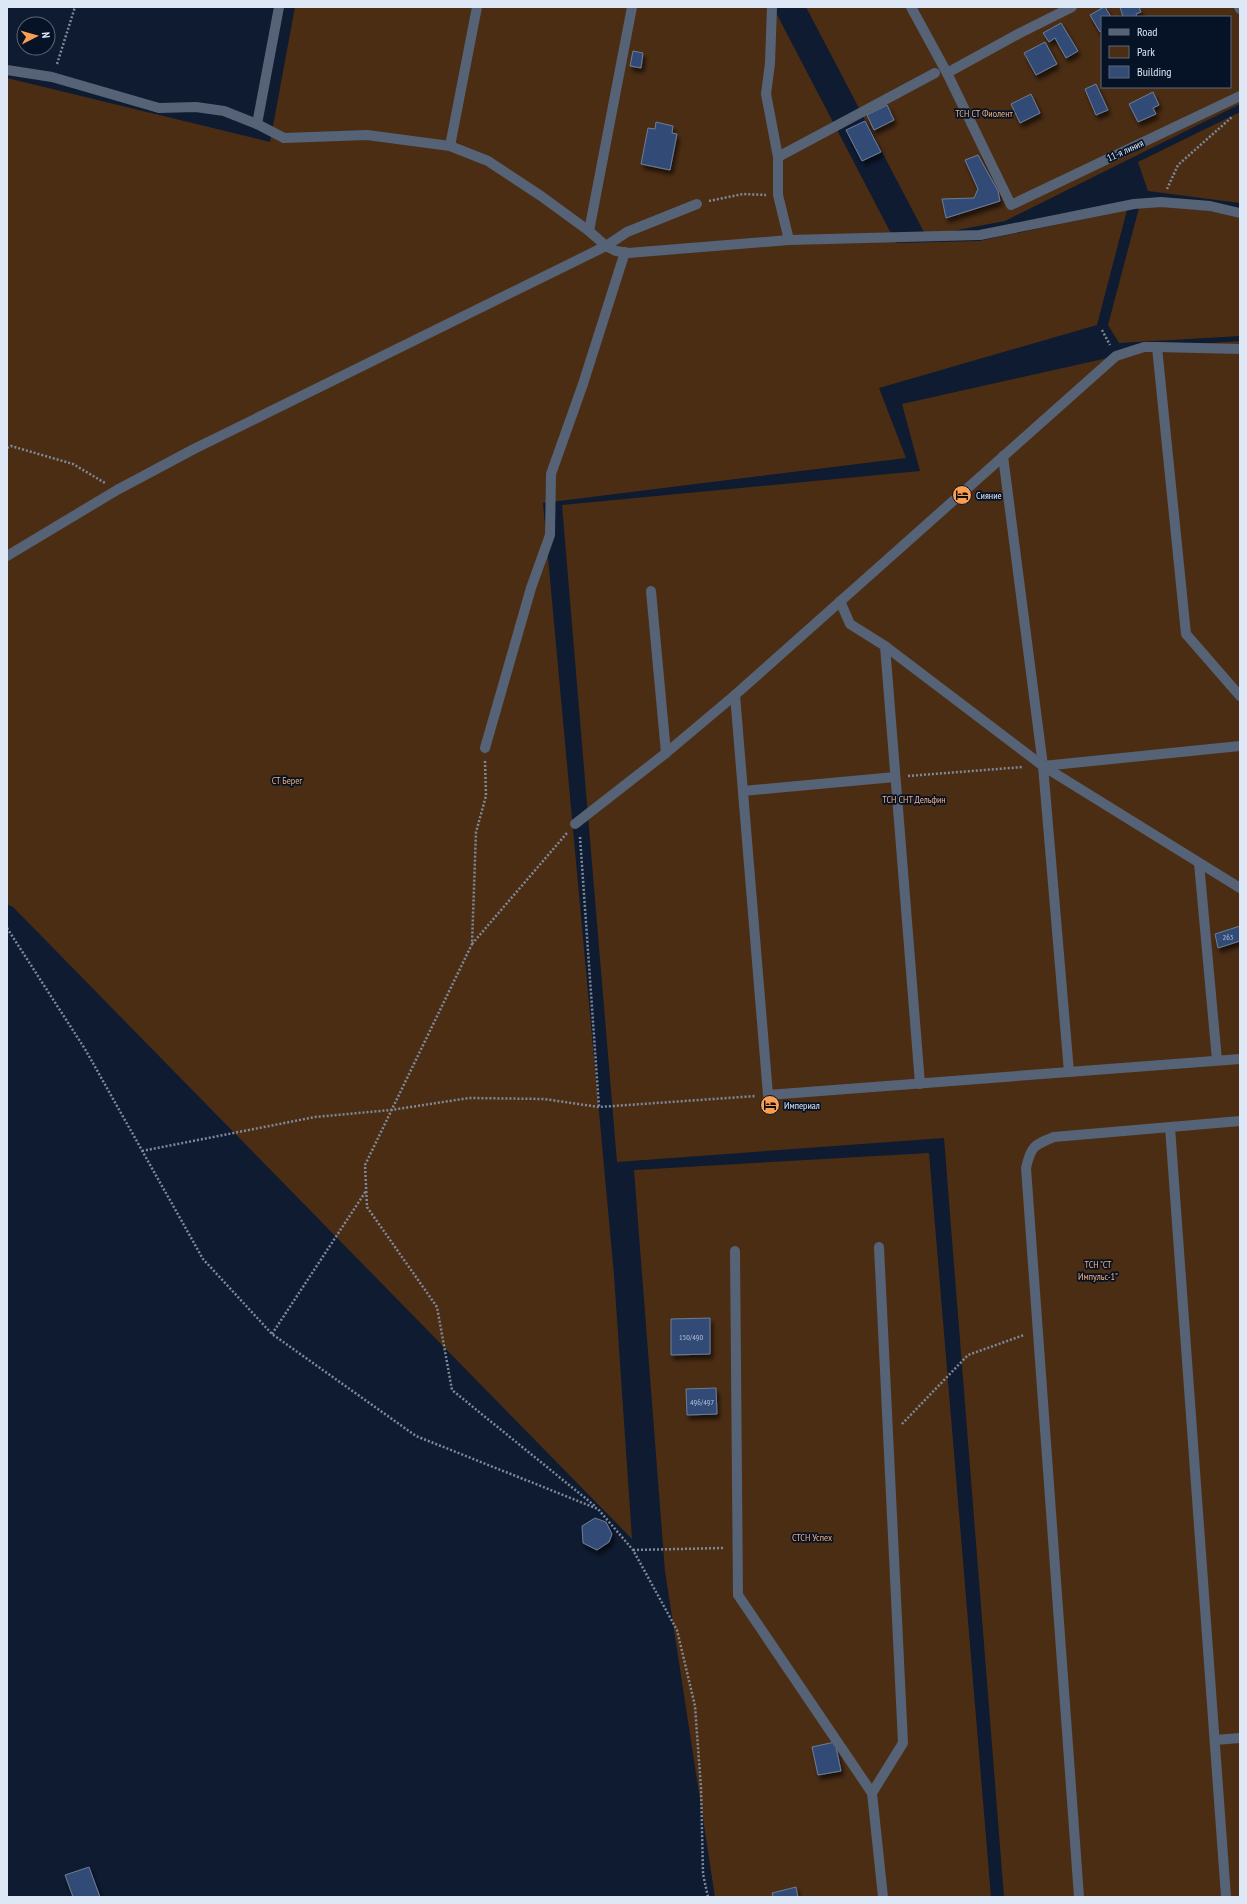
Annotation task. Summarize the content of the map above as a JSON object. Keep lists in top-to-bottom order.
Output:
{
  "streets": {
    "street": ["11-я линия"]
  },
  "parks": [
    "ТСН СТ Фиолент",
    "СТ Берег",
    "ТСН СНТ Дельфин",
    "ТСН \"СТ Импульс-1\"",
    "СТСН Успех"
  ],
  "places": {
    "hotel": ["Сияние", "Империал"]
  },
  "house_numbers": ["263", "150/490", "496/497"],
  "legend": ["Road", "Park", "Building"],
  "north": "right"
}
